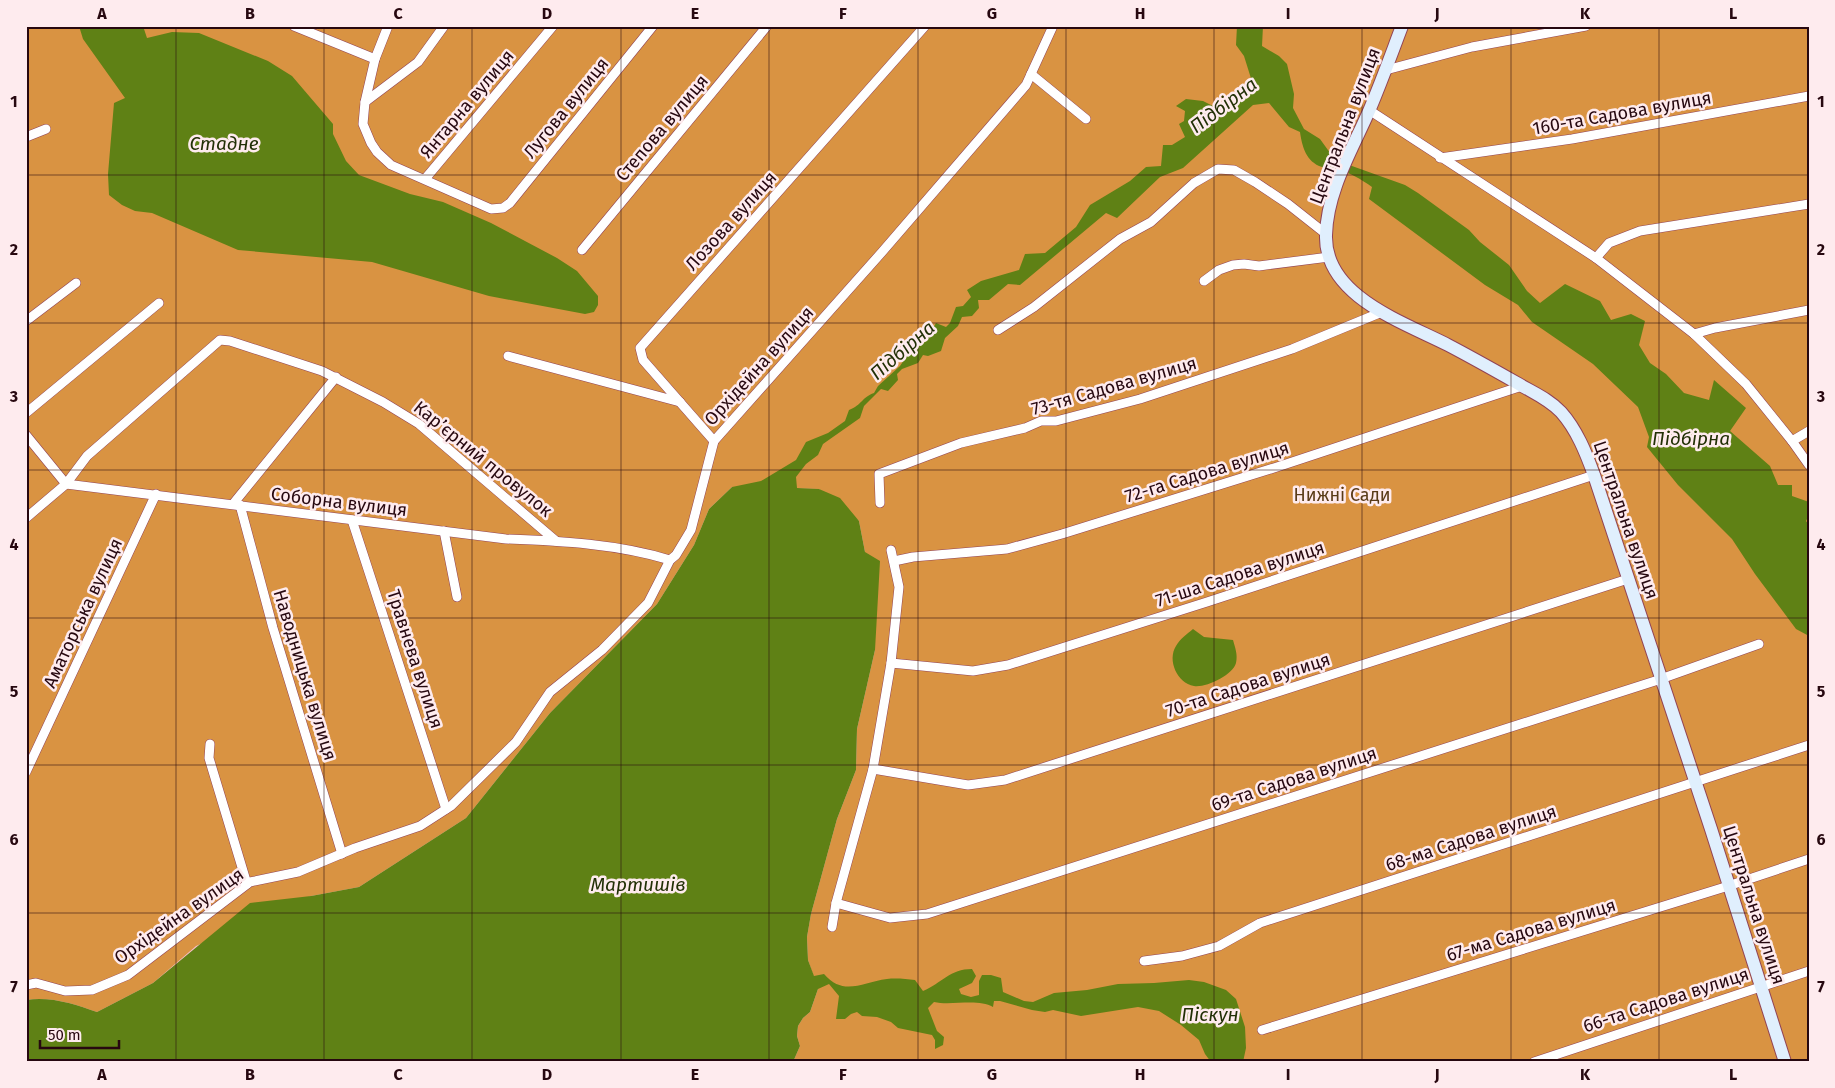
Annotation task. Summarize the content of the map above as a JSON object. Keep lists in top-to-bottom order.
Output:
{
  "streets": {
    "street": [
      "Янтарна вулиця",
      "Лугова вулиця",
      "160-та Садова вулиця",
      "Центральна вулиця",
      "Степова вулиця",
      "Лозова вулиця",
      "Орхідейна вулиця",
      "73-тя Садова вулиця",
      "Карʼєрний провулок",
      "72-га Садова вулиця",
      "Соборна вулиця",
      "71-ша Садова вулиця",
      "Аматорська вулиця",
      "Травнева вулиця",
      "Наводницька вулиця",
      "70-та Садова вулиця",
      "69-та Садова вулиця",
      "68-ма Садова вулиця",
      "67-ма Садова вулиця",
      "66-та Садова вулиця"
    ]
  },
  "crossings": [
    ["Янтарна вулиця", "Лугова вулиця"],
    ["Центральна вулиця", "73-тя Садова вулиця"],
    ["Центральна вулиця", "72-га Садова вулиця"],
    ["Центральна вулиця", "71-ша Садова вулиця"],
    ["Центральна вулиця", "70-та Садова вулиця"],
    ["Центральна вулиця", "69-та Садова вулиця"],
    ["Центральна вулиця", "68-ма Садова вулиця"],
    ["Центральна вулиця", "67-ма Садова вулиця"],
    ["Центральна вулиця", "66-та Садова вулиця"],
    ["Лозова вулиця", "Орхідейна вулиця"],
    ["Орхідейна вулиця", "Соборна вулиця"],
    ["Орхідейна вулиця", "Травнева вулиця"],
    ["Орхідейна вулиця", "Наводницька вулиця"],
    ["Карʼєрний провулок", "Соборна вулиця"],
    ["Соборна вулиця", "Аматорська вулиця"],
    ["Соборна вулиця", "Травнева вулиця"],
    ["Соборна вулиця", "Наводницька вулиця"]
  ],
  "water": [
    "Підбірна",
    "Стадне",
    "Мартишів",
    "Піскун"
  ],
  "parks": ["Нижні Сади"],
  "scale_bar": "50 m",
  "grid": {
    "columns": [
      "A",
      "B",
      "C",
      "D",
      "E",
      "F",
      "G",
      "H",
      "I",
      "J",
      "K",
      "L"
    ],
    "rows": [
      "1",
      "2",
      "3",
      "4",
      "5",
      "6",
      "7"
    ]
  }
}
